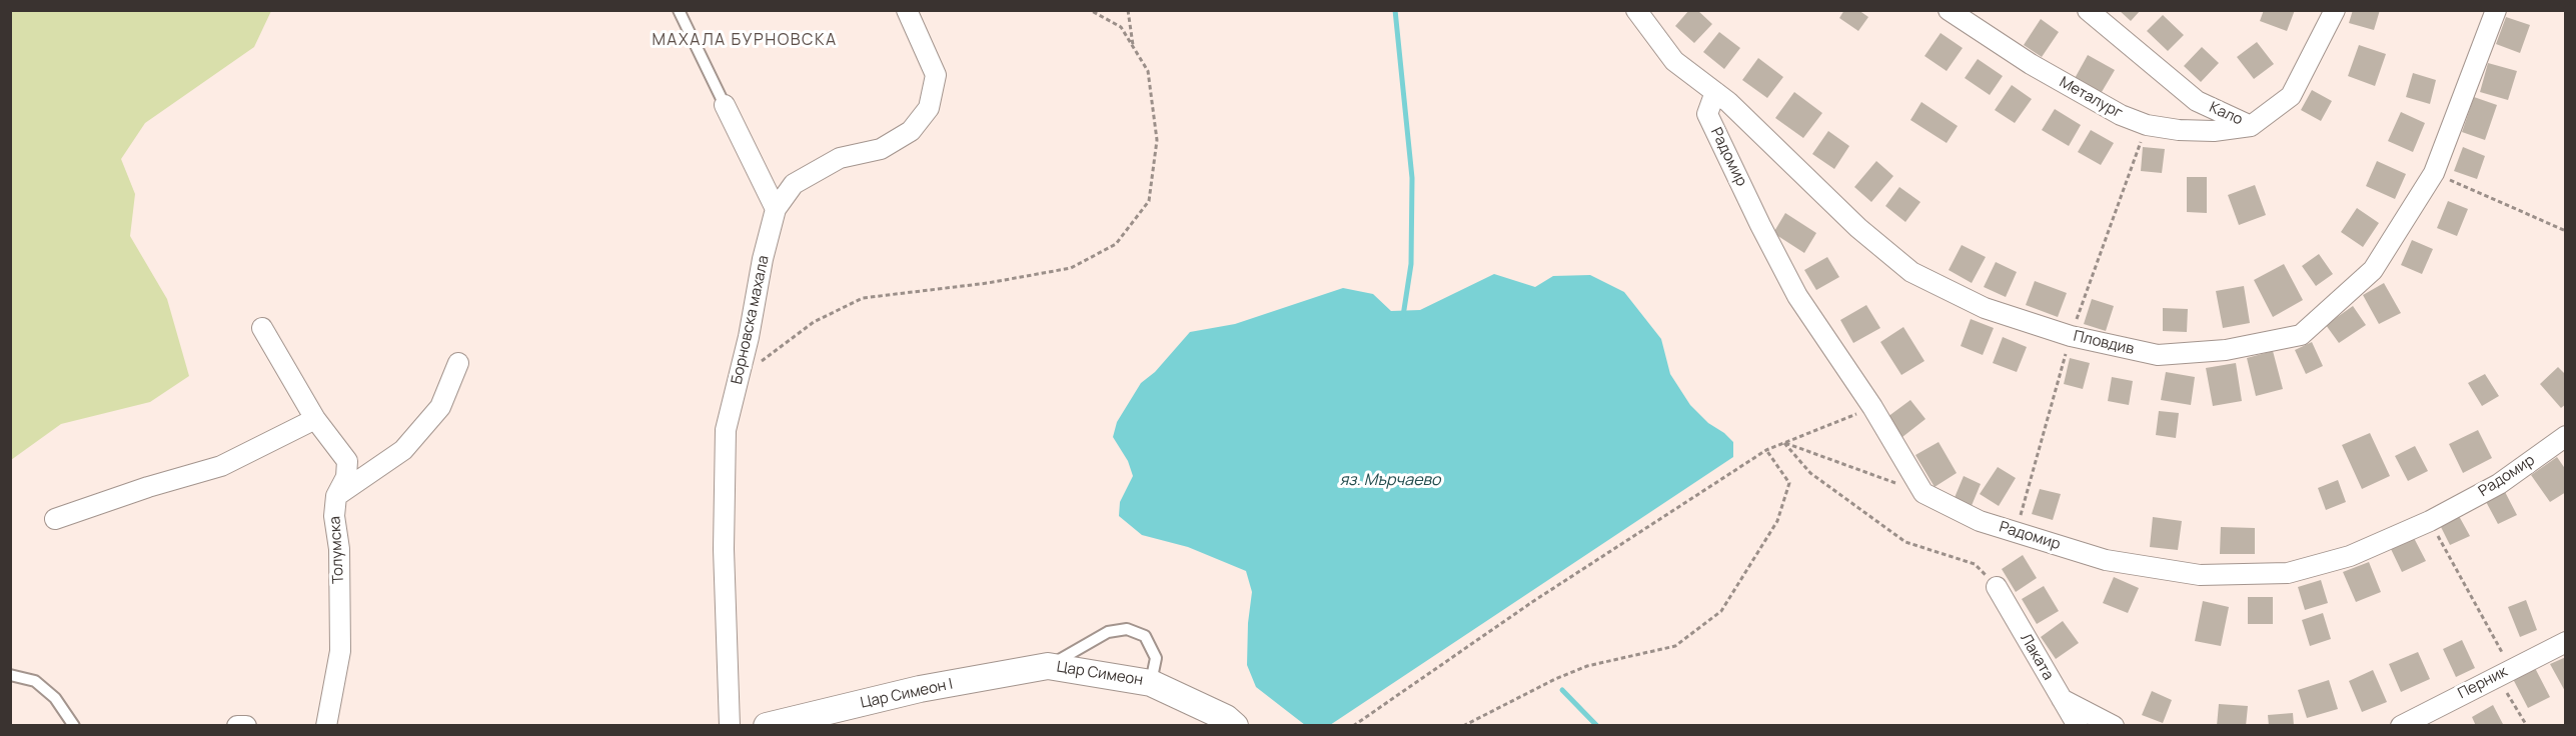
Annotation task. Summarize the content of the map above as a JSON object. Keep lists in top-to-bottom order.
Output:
{
  "streets": {
    "street": [
      "Металург",
      "Кало",
      "Радомир",
      "Борновска махала",
      "Пловдив",
      "Толумска",
      "Лаката",
      "Цар Симеон",
      "Перник",
      "Цар Симеон I"
    ]
  },
  "crossings": [
    ["Металург", "Кало"],
    ["Радомир", "Пловдив"],
    ["Цар Симеон", "Цар Симеон I"]
  ],
  "districts": ["МАХАЛА БУРНОВСКА"],
  "water": ["яз. Мърчаево"]
}
